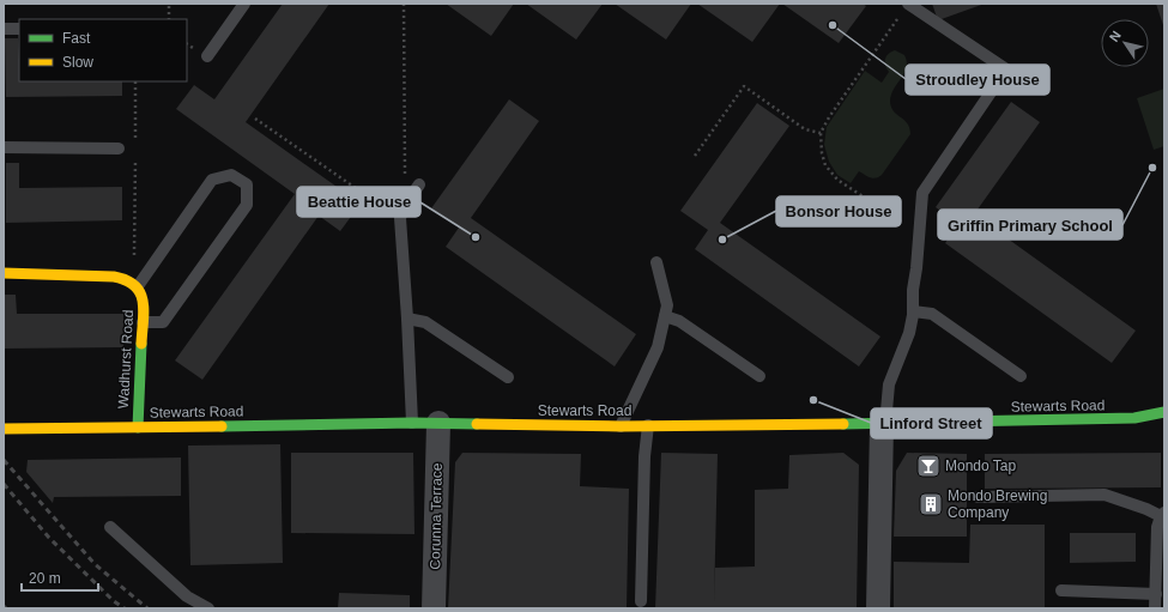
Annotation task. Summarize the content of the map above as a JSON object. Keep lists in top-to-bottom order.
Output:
{
  "streets": {
    "street": ["Wadhurst Road", "Stewarts Road", "Corunna Terrace"]
  },
  "crossings": [
    ["Wadhurst Road", "Stewarts Road"],
    ["Stewarts Road", "Corunna Terrace"]
  ],
  "places": {
    "other": [
      "Stroudley House",
      "Griffin Primary School",
      "Beattie House",
      "Bonsor House",
      "Linford Street"
    ],
    "bar": ["Mondo Tap"],
    "building": ["Mondo Brewing Company"]
  },
  "legend": ["Fast", "Slow"],
  "scale_bar": "20 m",
  "north": "top left"
}
